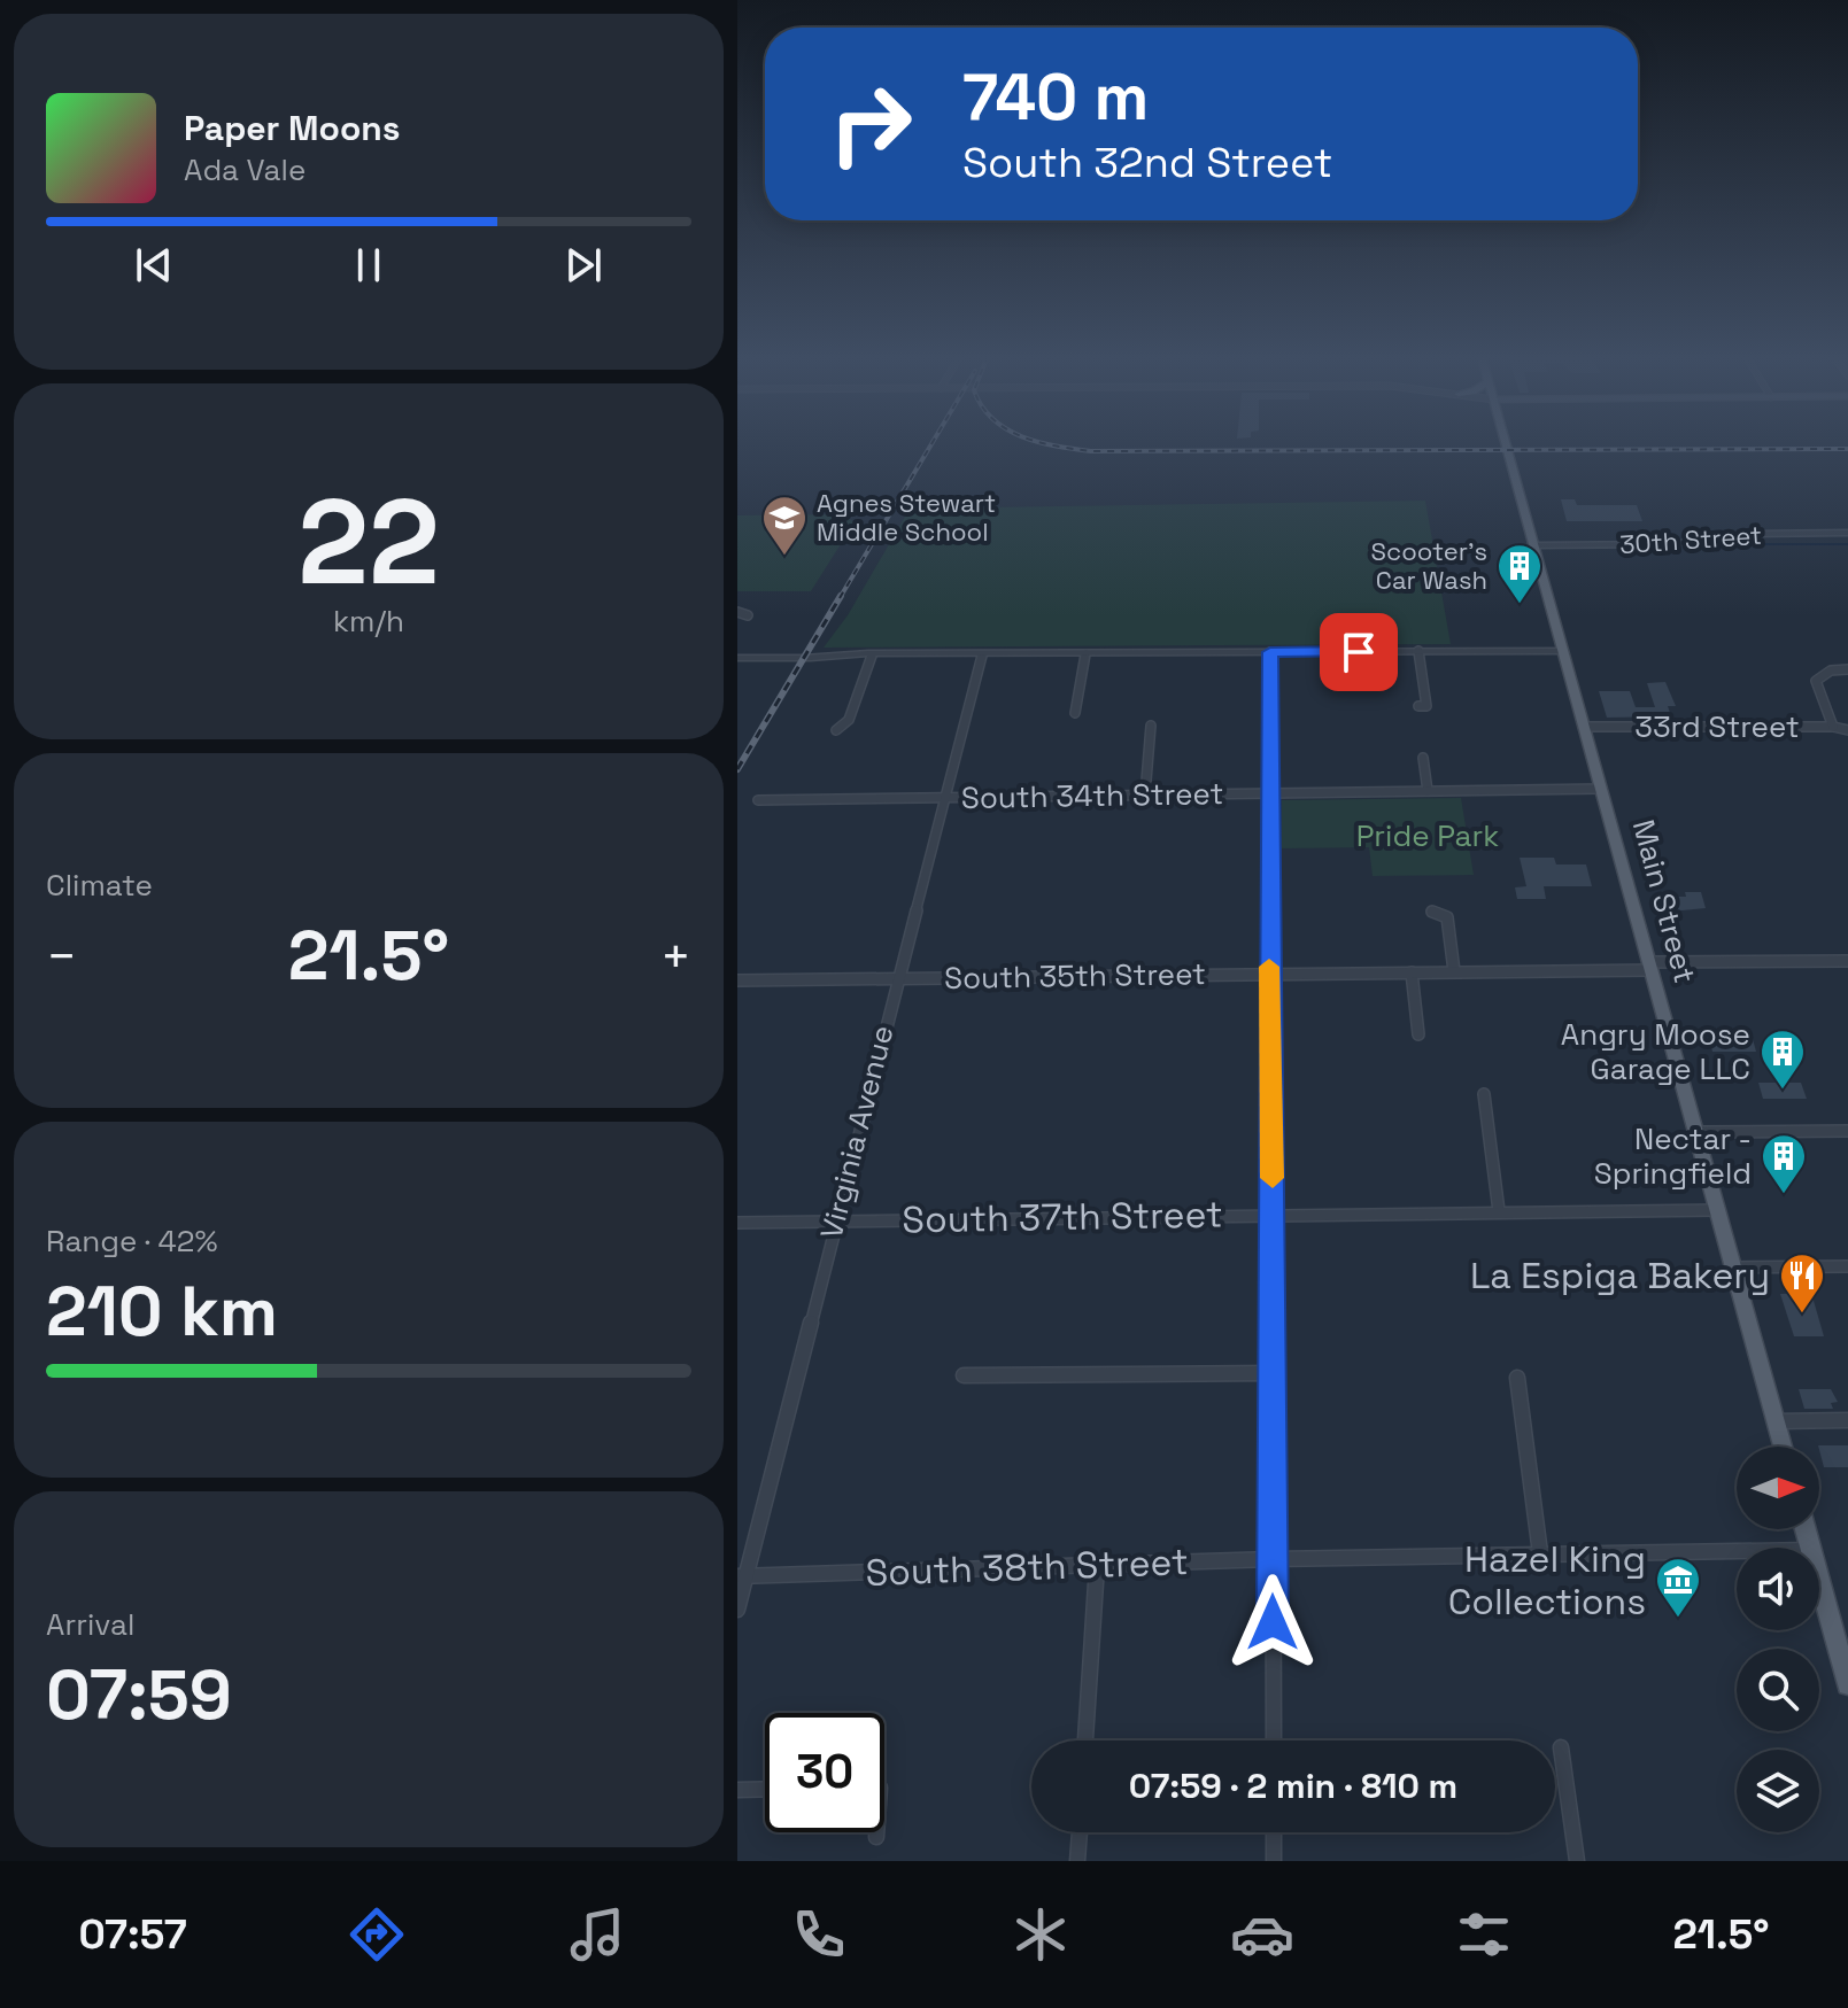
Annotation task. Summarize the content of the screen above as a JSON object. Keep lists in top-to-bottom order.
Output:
{
  "streets": {
    "main road": ["Main Street"],
    "street": [
      "30th Street",
      "33rd Street",
      "South 34th Street",
      "South 35th Street",
      "Virginia Avenue",
      "South 37th Street",
      "South 38th Street"
    ]
  },
  "crossings": [
    ["30th Street", "Main Street"],
    ["33rd Street", "Main Street"],
    ["South 34th Street", "Main Street"],
    ["South 34th Street", "Virginia Avenue"],
    ["Main Street", "South 35th Street"],
    ["Main Street", "South 37th Street"],
    ["South 35th Street", "Virginia Avenue"],
    ["Virginia Avenue", "South 37th Street"],
    ["Virginia Avenue", "South 38th Street"]
  ],
  "parks": ["Pride Park"],
  "places": {
    "school or university": ["Agnes Stewart Middle School"],
    "building": ["Scooter’s Car Wash", "Angry Moose Garage LLC", "Nectar - Springfield"],
    "restaurant": ["La Espiga Bakery"],
    "museum": ["Hazel King Collections"]
  },
  "north": "right",
  "page": {
    "turn": ["740 m", "South 32nd Street"],
    "song": ["Paper Moons", "Ada Vale"],
    "tile": [
      ["22", "km/h"],
      "Climate",
      ["Range · 42%", "210 km"],
      ["Arrival", "07:59"]
    ],
    "heat": ["−", "21.5°", "+"],
    "limit": "30",
    "trip": "07:59 · 2 min · 810 m",
    "tabs": ["07:57", "21.5°"]
  }
}
